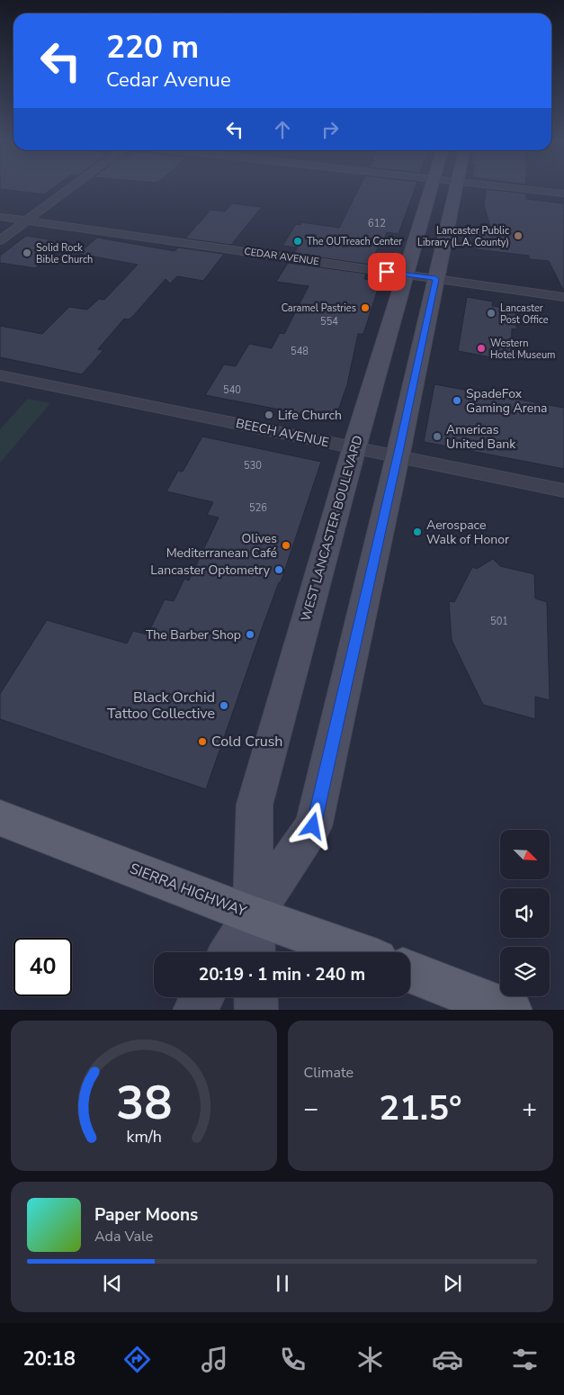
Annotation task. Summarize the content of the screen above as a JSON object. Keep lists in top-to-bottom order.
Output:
{
  "streets": {
    "main road": ["SIERRA HIGHWAY"],
    "street": ["CEDAR AVENUE", "BEECH AVENUE", "WEST LANCASTER BOULEVARD"]
  },
  "crossings": [
    ["CEDAR AVENUE", "WEST LANCASTER BOULEVARD"],
    ["BEECH AVENUE", "WEST LANCASTER BOULEVARD"],
    ["WEST LANCASTER BOULEVARD", "SIERRA HIGHWAY"]
  ],
  "places": [
    "Lancaster Public Library (L.A. County)",
    "The OUTreach Center",
    "Solid Rock Bible Church",
    "Caramel Pastries",
    "Lancaster Post Office",
    "Western Hotel Museum",
    "SpadeFox Gaming Arena",
    "Life Church",
    "Americas United Bank",
    "Aerospace Walk of Honor",
    "Olives Mediterranean Café",
    "Lancaster Optometry",
    "The Barber Shop",
    "Black Orchid Tattoo Collective",
    "Cold Crush"
  ],
  "house_numbers": [
    "612",
    "554",
    "548",
    "540",
    "530",
    "526",
    "501"
  ],
  "north": "bottom right",
  "page": {
    "turn": ["220 m", "Cedar Avenue"],
    "limit": "40",
    "trip": "20:19 · 1 min · 240 m",
    "tile": "Climate",
    "heat": ["−", "21.5°", "+"],
    "song": ["Paper Moons", "Ada Vale"],
    "tabs": "20:18",
    "gauge": ["38", "km/h"]
  }
}
